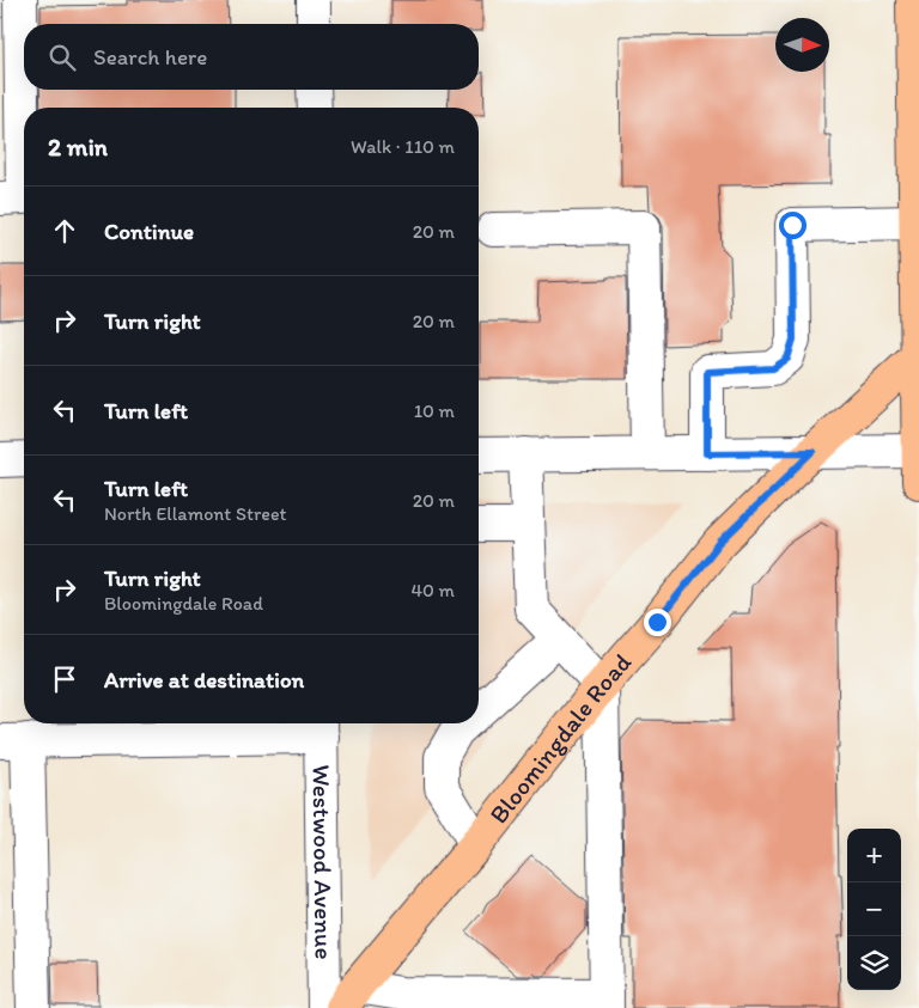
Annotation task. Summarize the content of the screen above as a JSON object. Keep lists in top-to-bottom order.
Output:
{
  "streets": {
    "main road": ["Bloomingdale Road"],
    "street": ["Westwood Avenue"]
  },
  "north": "right",
  "page": {
    "search": "Search here",
    "heading": ["2 min", "Walk · 110 m"],
    "list": [
      ["Continue", "20 m"],
      ["Turn right", "20 m"],
      ["Turn left", "10 m"],
      ["Turn left", "North Ellamont Street", "20 m"],
      ["Turn right", "Bloomingdale Road", "40 m"],
      "Arrive at destination"
    ],
    "map_buttons": ["+", "−"]
  }
}
